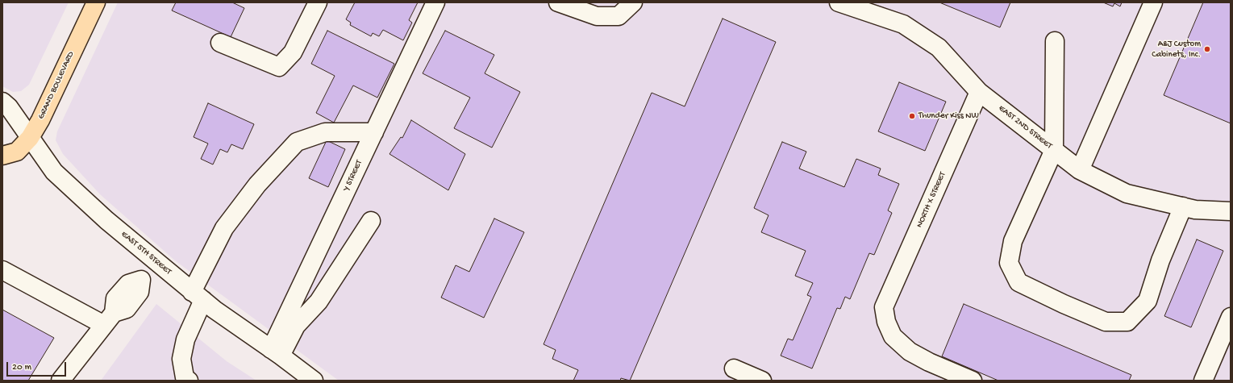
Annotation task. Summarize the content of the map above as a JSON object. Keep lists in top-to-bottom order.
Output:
{
  "streets": {
    "main road": ["GRAND BOULEVARD"],
    "street": [
      "EAST 2ND STREET",
      "Y STREET",
      "NORTH X STREET",
      "EAST 5TH STREET"
    ]
  },
  "crossings": [
    ["GRAND BOULEVARD", "EAST 5TH STREET"],
    ["EAST 2ND STREET", "NORTH X STREET"],
    ["Y STREET", "EAST 5TH STREET"]
  ],
  "places": ["A&J Custom Cabinets, Inc.", "Thunder Kiss NW"],
  "scale_bar": "20 m"
}
